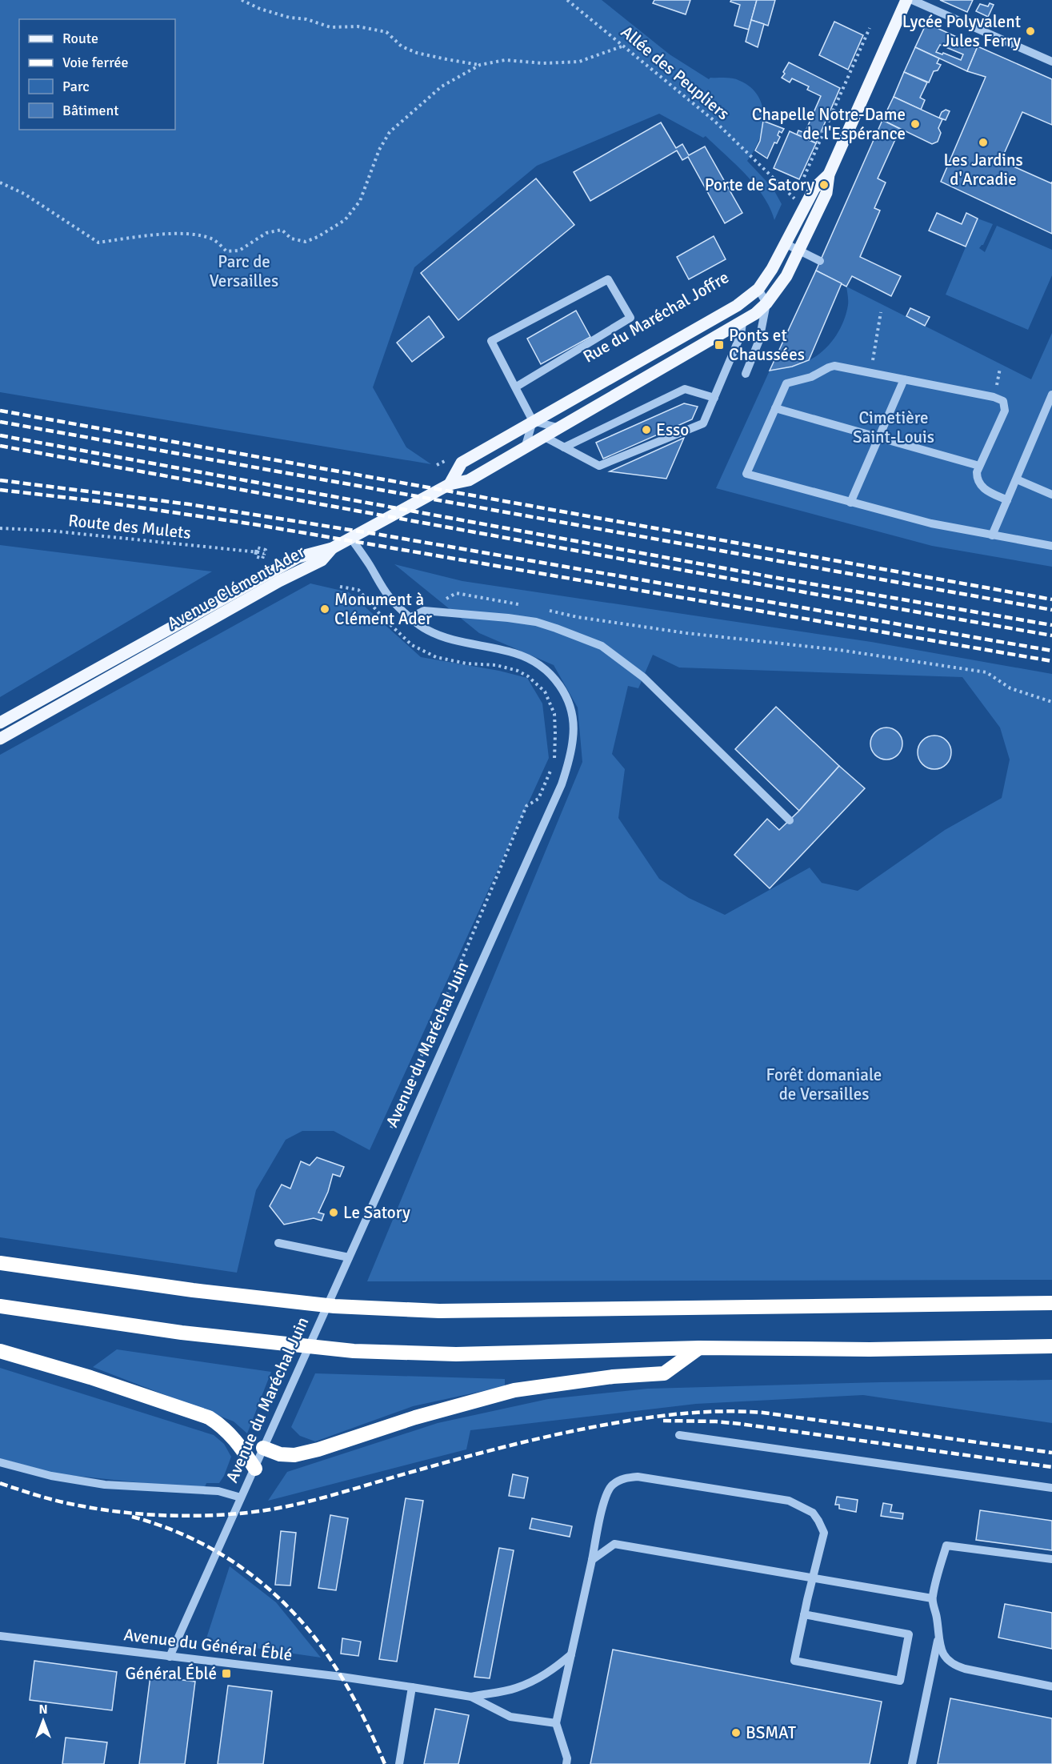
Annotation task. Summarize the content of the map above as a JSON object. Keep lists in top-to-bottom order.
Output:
{
  "streets": {
    "main road": ["Rue du Maréchal Joffre", "Avenue Clément Ader"],
    "street": ["Avenue du Maréchal Juin", "Avenue du Général Éblé"],
    "path": ["Allée des Peupliers", "Route des Mulets"]
  },
  "crossings": [
    ["Allée des Peupliers", "Rue du Maréchal Joffre"],
    ["Rue du Maréchal Joffre", "Avenue Clément Ader"],
    ["Rue du Maréchal Joffre", "Avenue du Maréchal Juin"],
    ["Avenue du Maréchal Juin", "Avenue du Général Éblé"]
  ],
  "parks": ["Parc de Versailles", "Cimetière Saint-Louis", "Forêt domaniale de Versailles"],
  "places": {
    "other": [
      "Lycée Polyvalent Jules Ferry",
      "Chapelle Notre-Dame de l'Espérance",
      "Les Jardins d'Arcadie",
      "Porte de Satory",
      "Esso",
      "Monument à Clément Ader",
      "Le Satory",
      "BSMAT"
    ],
    "transit": ["Ponts et Chaussées", "Général Éblé"]
  },
  "legend": [
    "Route",
    "Voie ferrée",
    "Parc",
    "Bâtiment"
  ],
  "north": "top"
}
